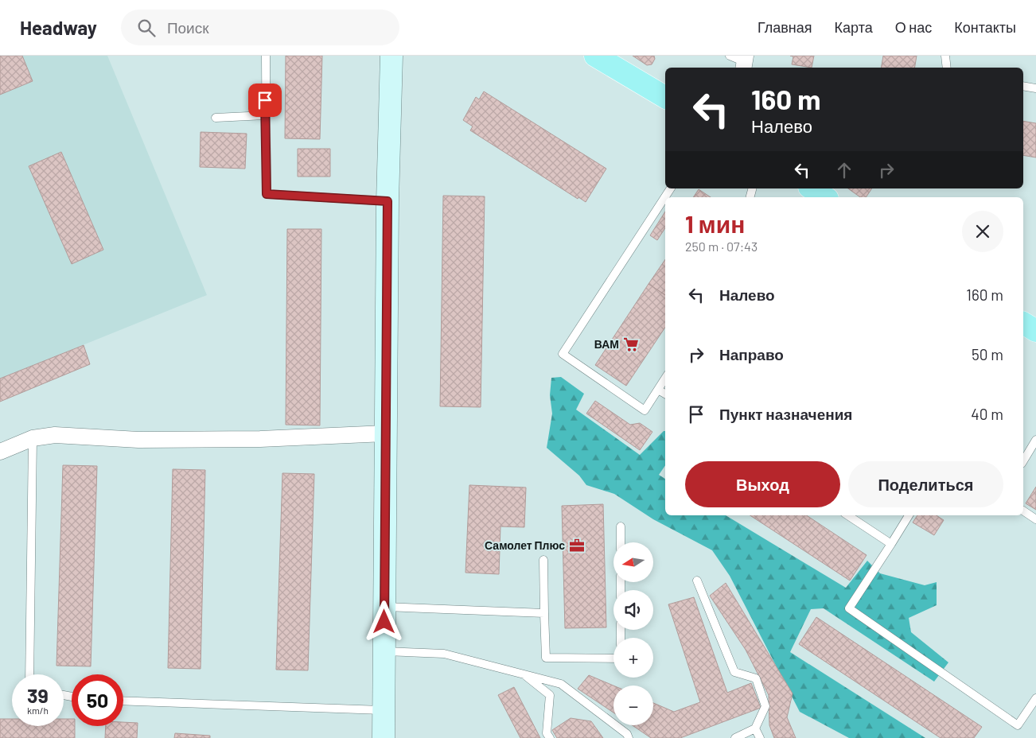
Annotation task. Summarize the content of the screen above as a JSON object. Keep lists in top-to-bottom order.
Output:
{
  "places": {
    "supermarket": ["ВАМ"],
    "office": ["Самолет Плюс"]
  },
  "north": "left",
  "page": {
    "header": "Headway",
    "search": "Поиск",
    "nav": [
      "Главная",
      "Карта",
      "О нас",
      "Контакты"
    ],
    "turn": ["160 m", "Налево"],
    "heading": ["1 мин", "250 m · 07:43"],
    "list": [
      {
        "name": "Налево",
        "value": "160 m"
      },
      {
        "name": "Направо",
        "value": "50 m"
      },
      {
        "name": "Пункт назначения",
        "value": "40 m"
      }
    ],
    "buttons": ["Выход", "Поделиться"],
    "map_buttons": ["+", "−"],
    "speed": "39 km/h",
    "limit": "50"
  }
}
